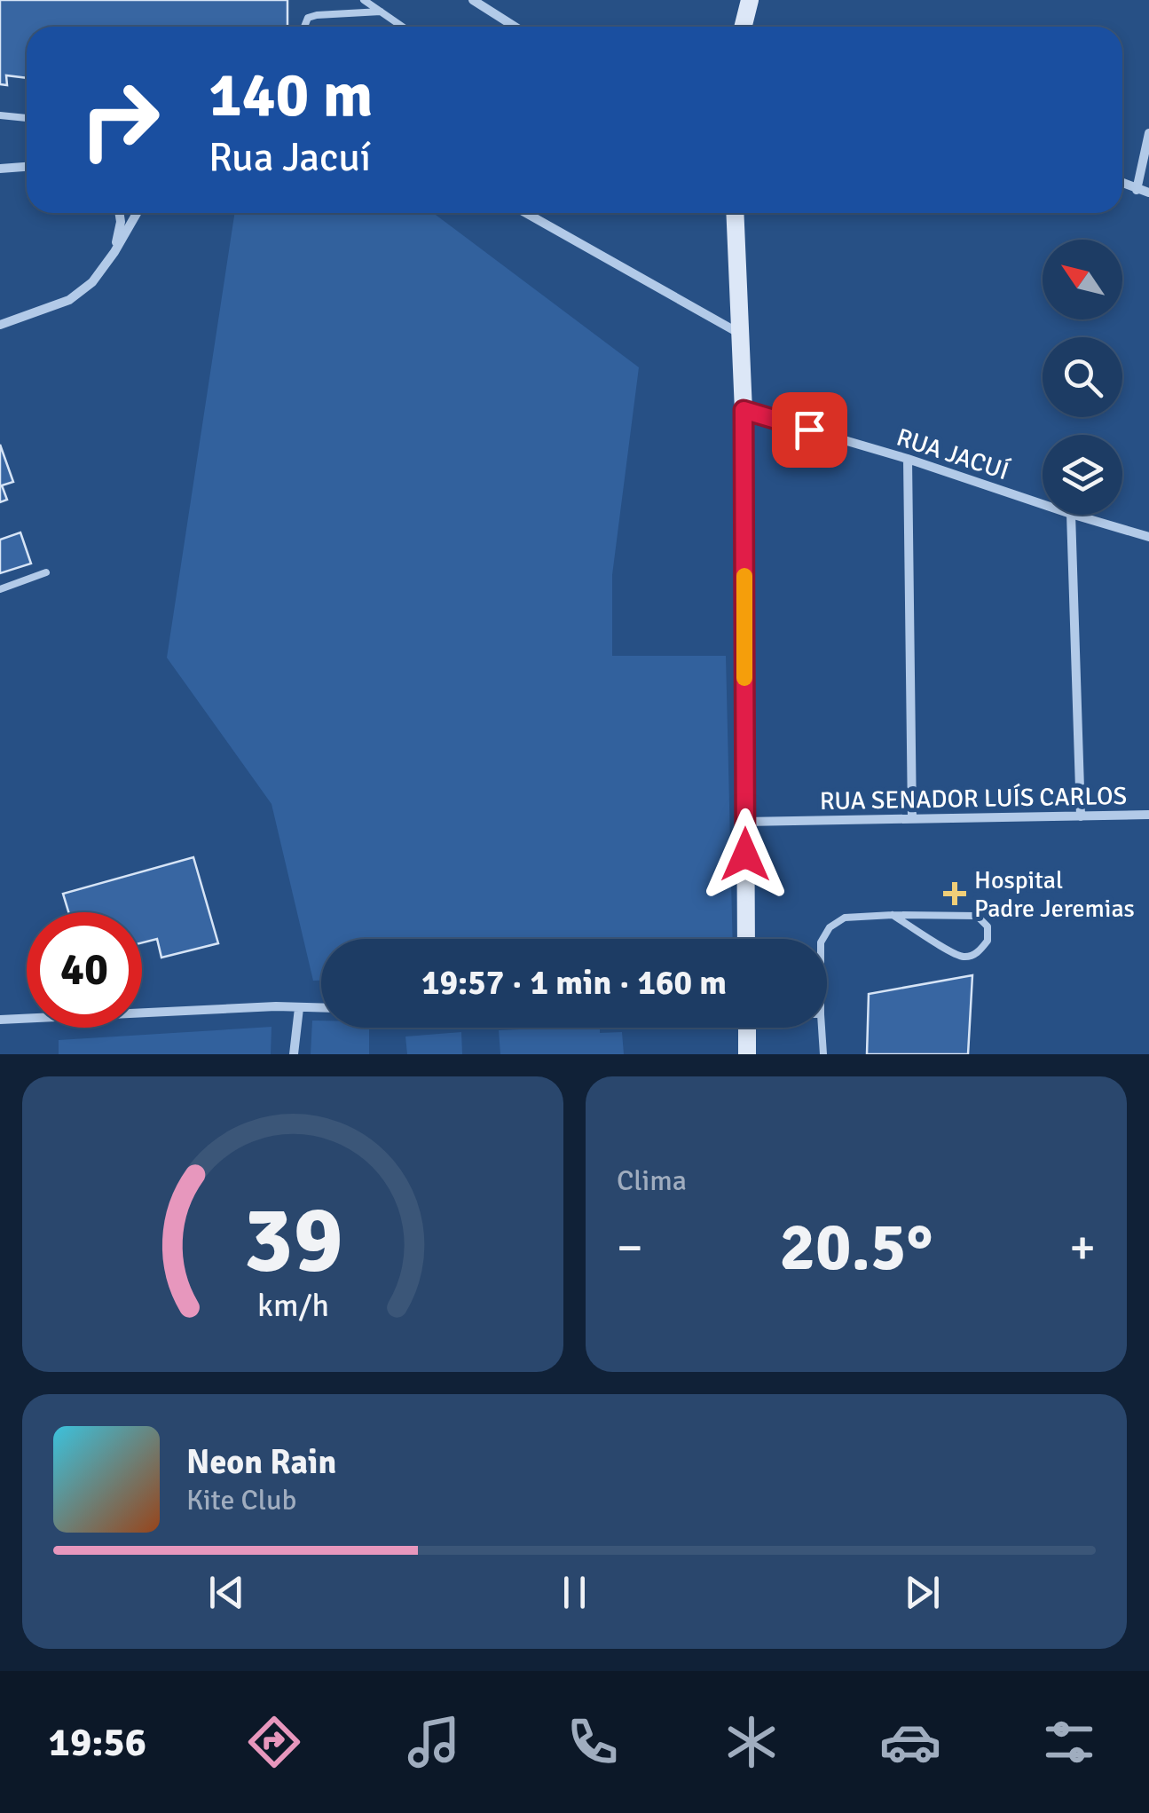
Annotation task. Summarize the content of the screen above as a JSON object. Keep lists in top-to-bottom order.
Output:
{
  "streets": {
    "street": ["RUA JACUÍ", "RUA SENADOR LUÍS CARLOS"]
  },
  "places": {
    "health": ["Hospital Padre Jeremias"]
  },
  "north": "top left",
  "page": {
    "turn": ["140 m", "Rua Jacuí"],
    "limit": "40",
    "trip": "19:57 · 1 min · 160 m",
    "tile": "Clima",
    "heat": ["−", "20.5°", "+"],
    "song": ["Neon Rain", "Kite Club"],
    "tabs": "19:56",
    "gauge": ["39", "km/h"]
  }
}
